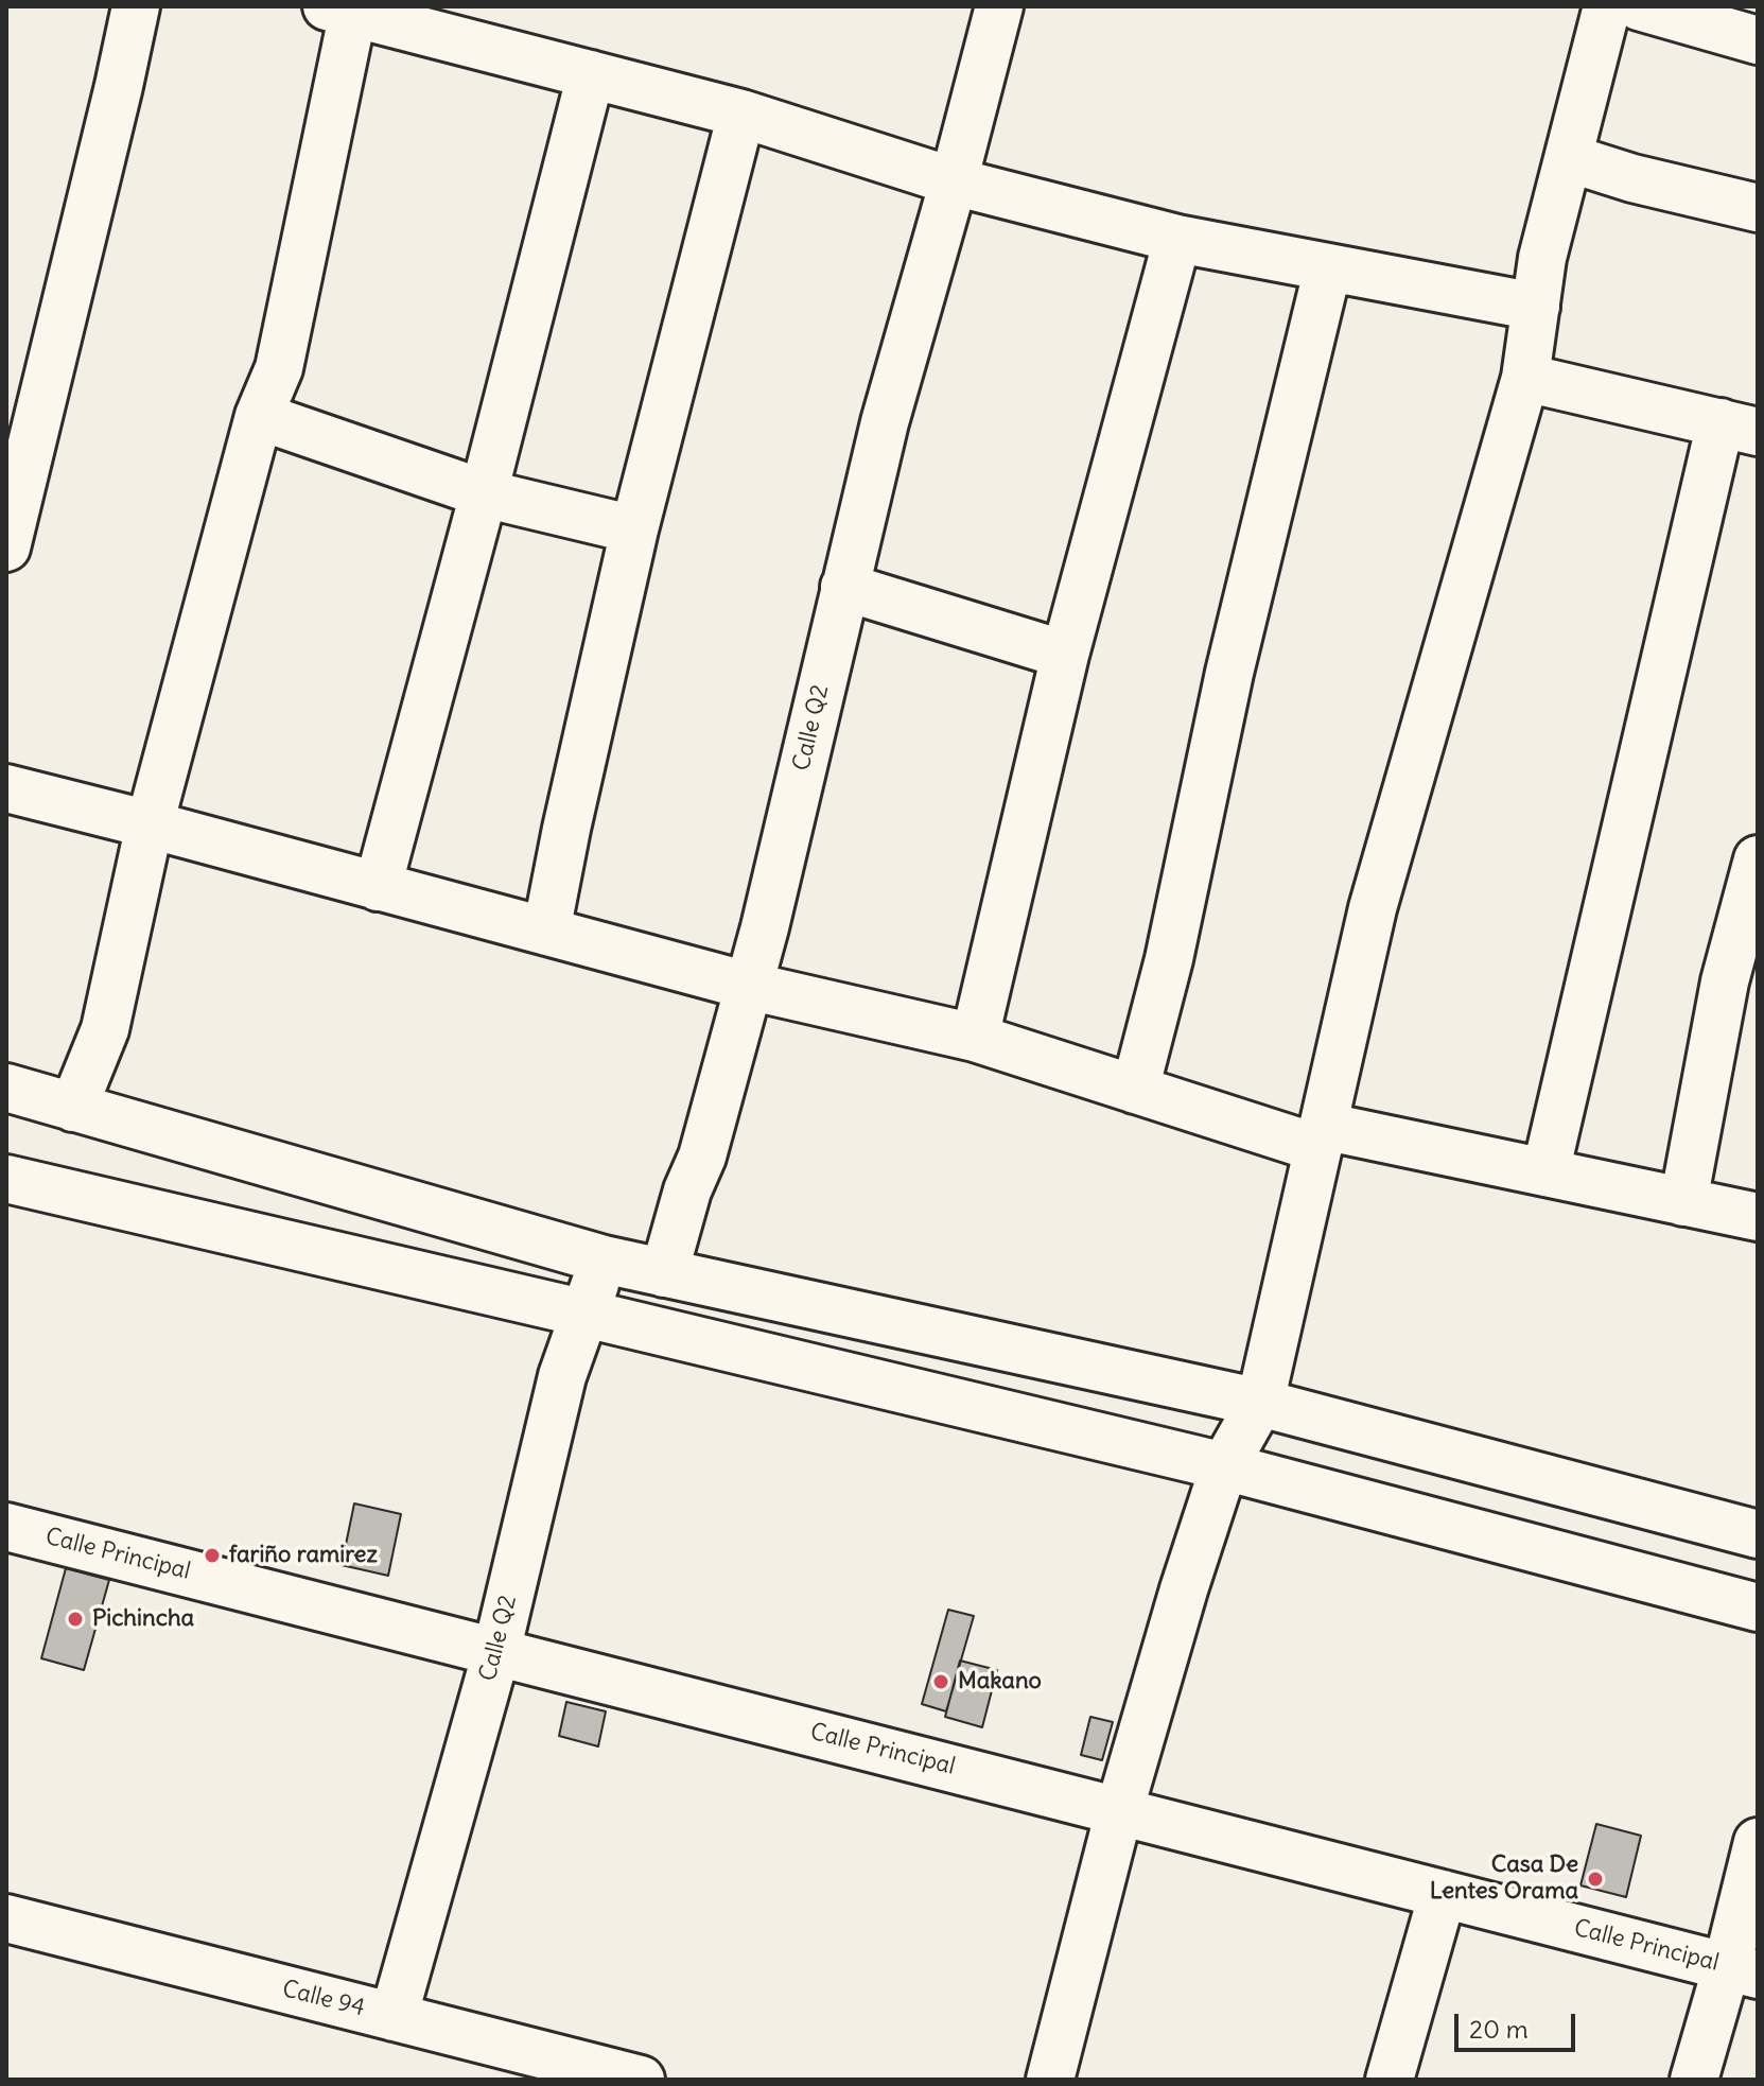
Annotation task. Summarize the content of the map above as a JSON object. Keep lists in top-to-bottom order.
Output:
{
  "streets": {
    "street": ["Calle Q2", "Calle Principal", "Calle 94"]
  },
  "crossings": [
    ["Calle Q2", "Calle Principal"],
    ["Calle Q2", "Calle 94"]
  ],
  "places": [
    "fariño ramirez",
    "Pichincha",
    "Makano",
    "Casa De Lentes Orama"
  ],
  "scale_bar": "20 m"
}
